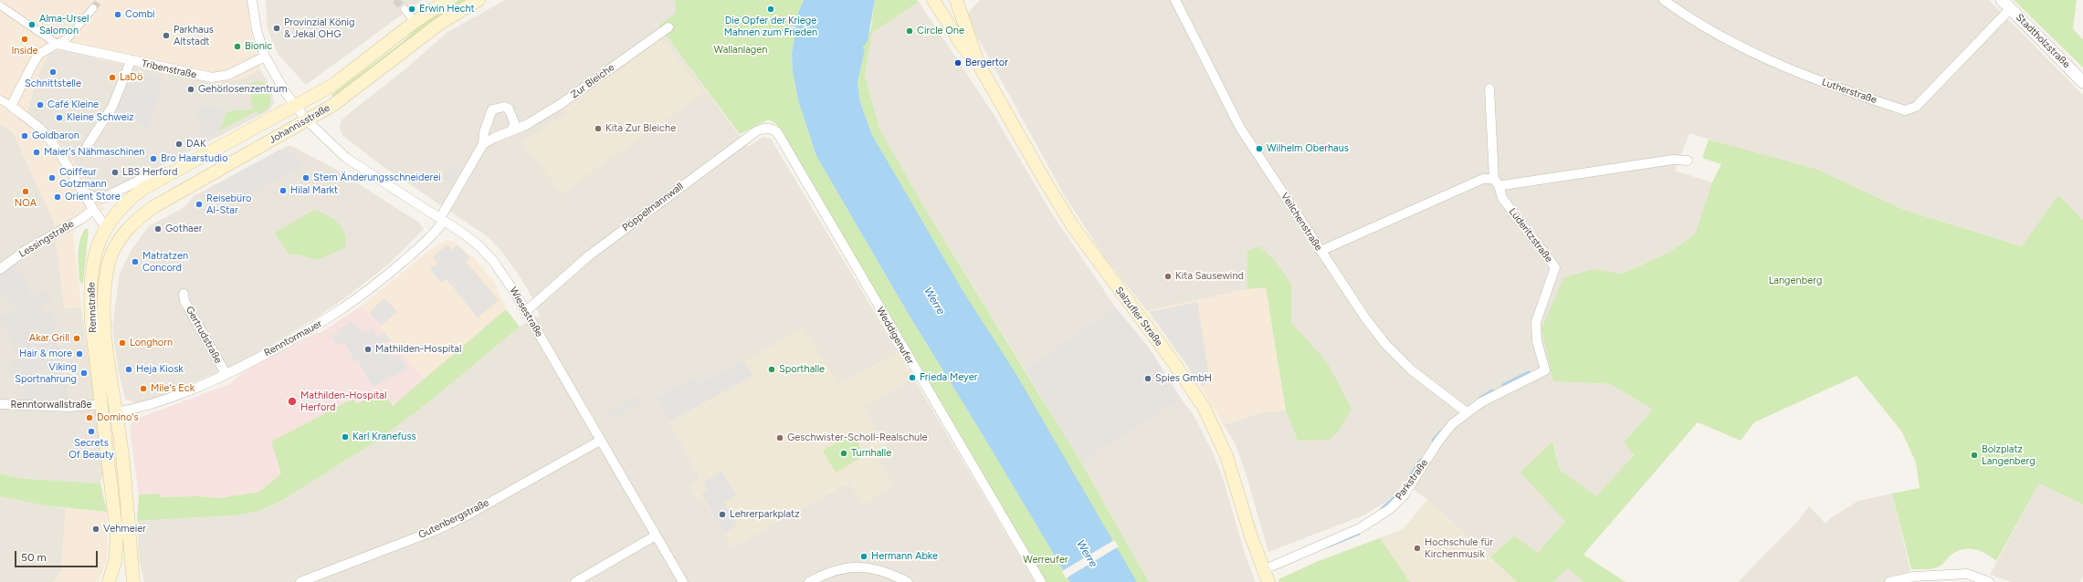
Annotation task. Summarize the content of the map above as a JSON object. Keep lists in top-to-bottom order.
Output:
{
  "streets": {
    "main road": ["Johannisstraße", "Rennstraße", "Salzufler Straße"],
    "street": [
      "Stadtholzstraße",
      "Tribenstraße",
      "Zur Bleiche",
      "Lutherstraße",
      "Pöppelmannwall",
      "Veilchenstraße",
      "Lüderitzstraße",
      "Lessingstraße",
      "Wiesestraße",
      "Gertrudstraße",
      "Weddigenufer",
      "Renntormauer",
      "Renntorwallstraße",
      "Parkstraße",
      "Gutenbergstraße"
    ]
  },
  "crossings": [
    ["Stadtholzstraße", "Lutherstraße"],
    ["Johannisstraße", "Rennstraße"],
    ["Johannisstraße", "Wiesestraße"],
    ["Pöppelmannwall", "Wiesestraße"],
    ["Pöppelmannwall", "Weddigenufer"],
    ["Veilchenstraße", "Parkstraße"],
    ["Lüderitzstraße", "Parkstraße"],
    ["Rennstraße", "Renntormauer"],
    ["Rennstraße", "Renntorwallstraße"],
    ["Wiesestraße", "Renntormauer"],
    ["Wiesestraße", "Gutenbergstraße"],
    ["Salzufler Straße", "Parkstraße"],
    ["Gertrudstraße", "Renntormauer"]
  ],
  "water": ["Werre"],
  "parks": ["Wallanlagen", "Langenberg", "Werreufer"],
  "places": [
    "Erwin Hecht",
    "Die Opfer der Kriege Mahnen zum Frieden",
    "Combi",
    "Alma-Ursel Salomon",
    "Provinzial König & Jekal OHG",
    "Circle One",
    "Parkhaus Altstadt",
    "Inside",
    "Bionic",
    "Bergertor",
    "Schnittstelle",
    "LaDö",
    "Gehörlosenzentrum",
    "Café Kleine",
    "Kleine Schweiz",
    "Kita Zur Bleiche",
    "Goldbaron",
    "DAK",
    "Wilhelm Oberhaus",
    "Maier's Nähmaschinen",
    "Bro Haarstudio",
    "LBS Herford",
    "Coiffeur Gotzmann",
    "Stern Änderungsschneiderei",
    "Hilal Markt",
    "NOA",
    "Orient Store",
    "Reisebüro Al-Star",
    "Gothaer",
    "Matratzen Concord",
    "Kita Sausewind",
    "Akar Grill",
    "Longhorn",
    "Mathilden-Hospital",
    "Hair & more",
    "Heja Kiosk",
    "Sporthalle",
    "Viking Sportnahrung",
    "Frieda Meyer",
    "Spies GmbH",
    "Mile's Eck",
    "Mathilden-Hospital Herford",
    "Domino's",
    "Secrets Of Beauty",
    "Karl Kranefuss",
    "Geschwister-Scholl-Realschule",
    "Turnhalle",
    "Bolzplatz Langenberg",
    "Lehrerparkplatz",
    "Vehmeier",
    "Hochschule für Kirchenmusik",
    "Hermann Abke"
  ],
  "scale_bar": "50 m"
}
